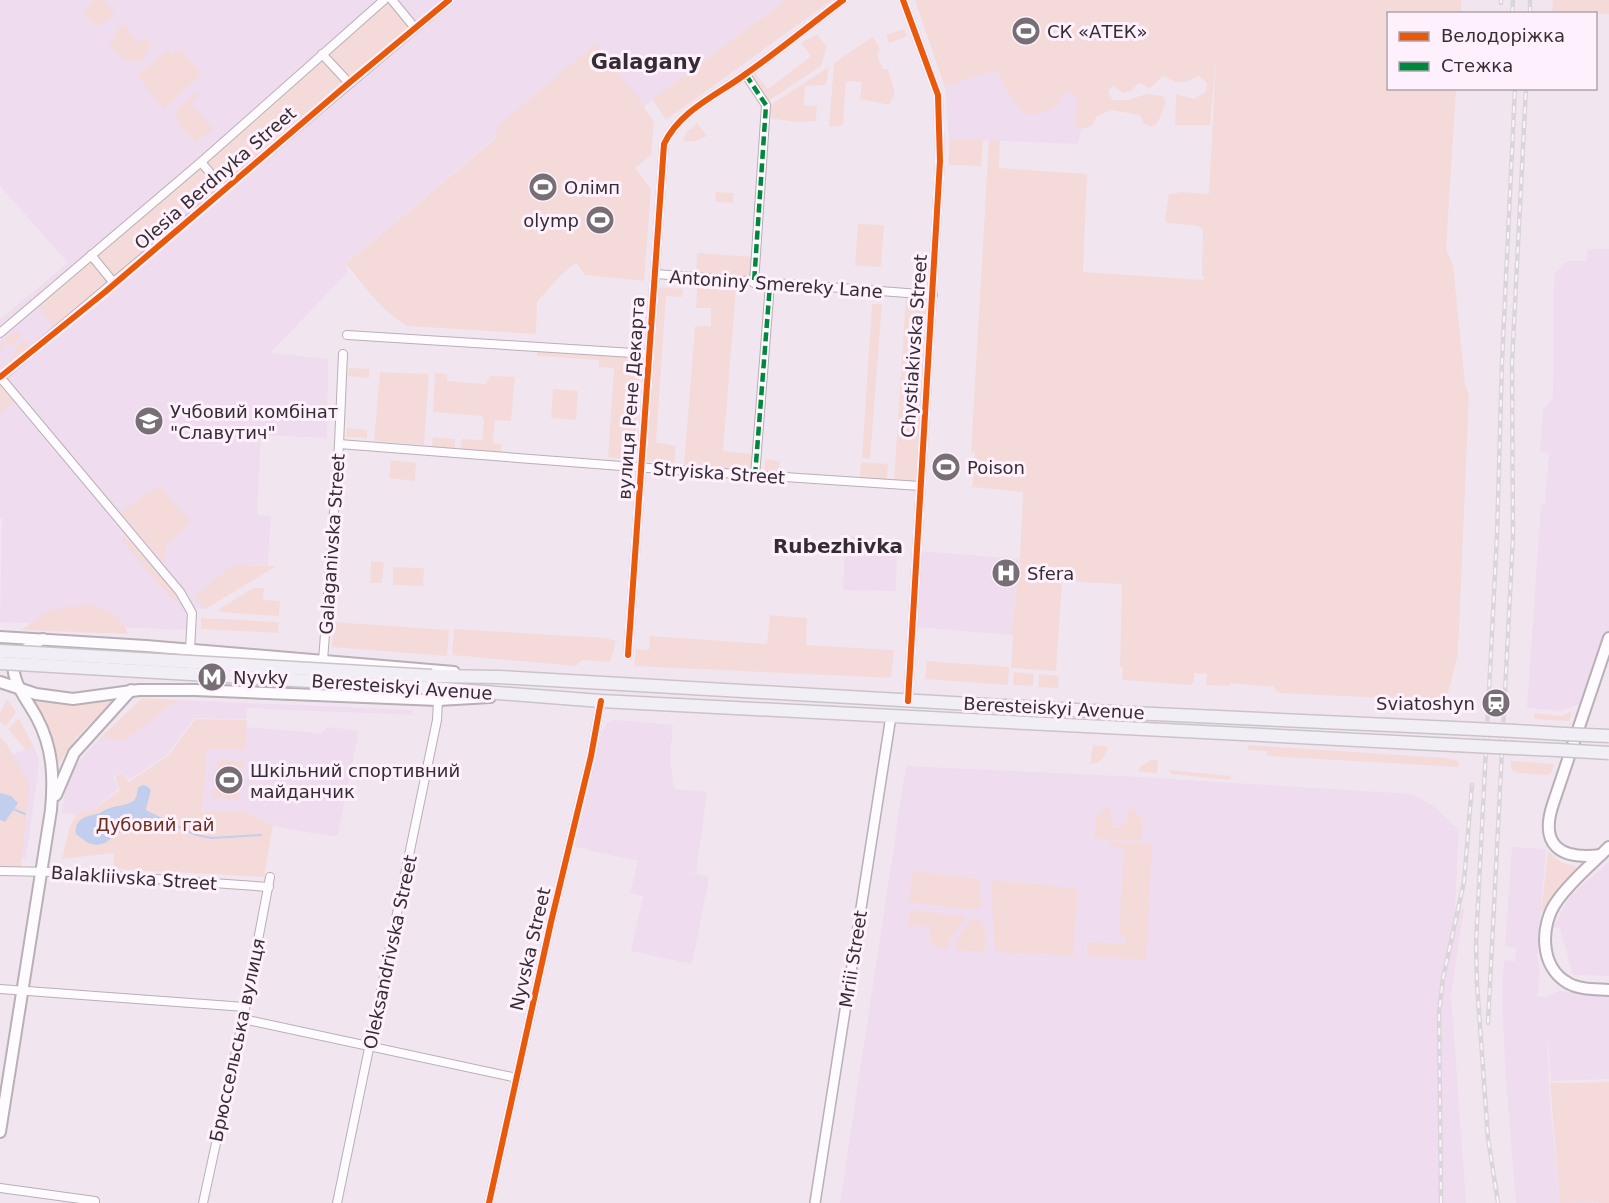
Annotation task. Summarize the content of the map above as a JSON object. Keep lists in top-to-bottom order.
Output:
{
  "streets": {
    "main road": ["Beresteiskyi Avenue"],
    "street": [
      "Olesia Berdnyka Street",
      "Antoniny Smereky Lane",
      "Chystiakivska Street",
      "вулиця Рене Декарта",
      "Stryiska Street",
      "Galaganivska Street",
      "Balakliivska Street",
      "Nyvska Street",
      "Oleksandrivska Street",
      "Mriii Street",
      "Брюссельська вулиця"
    ]
  },
  "crossings": [
    ["Antoniny Smereky Lane", "Chystiakivska Street"],
    ["Antoniny Smereky Lane", "вулиця Рене Декарта"],
    ["Chystiakivska Street", "Stryiska Street"],
    ["Chystiakivska Street", "Beresteiskyi Avenue"],
    ["вулиця Рене Декарта", "Stryiska Street"],
    ["Stryiska Street", "Galaganivska Street"],
    ["Galaganivska Street", "Beresteiskyi Avenue"],
    ["Beresteiskyi Avenue", "Nyvska Street"],
    ["Beresteiskyi Avenue", "Oleksandrivska Street"],
    ["Beresteiskyi Avenue", "Mriii Street"],
    ["Balakliivska Street", "Брюссельська вулиця"]
  ],
  "districts": ["Galagany", "Rubezhivka"],
  "parks": ["Дубовий гай"],
  "places": {
    "sports": [
      "СК «АТЕК»",
      "Олімп",
      "olymp",
      "Poison",
      "Шкільний спортивний майданчик"
    ],
    "school or university": ["Учбовий комбінат \"Славутич\""],
    "hospital": ["Sfera"],
    "metro station": ["Nyvky"],
    "station": ["Sviatoshyn"]
  },
  "legend": ["Велодоріжка", "Стежка"]
}
